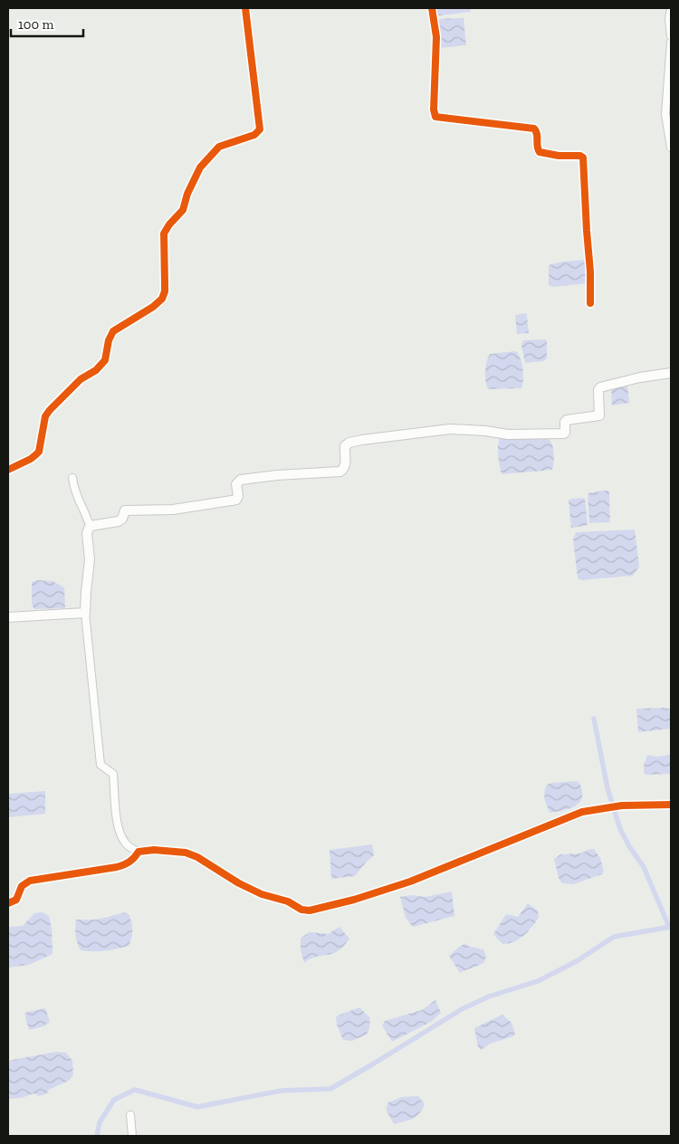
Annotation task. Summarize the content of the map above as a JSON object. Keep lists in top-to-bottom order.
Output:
{
  "scale_bar": "100 m"
}
